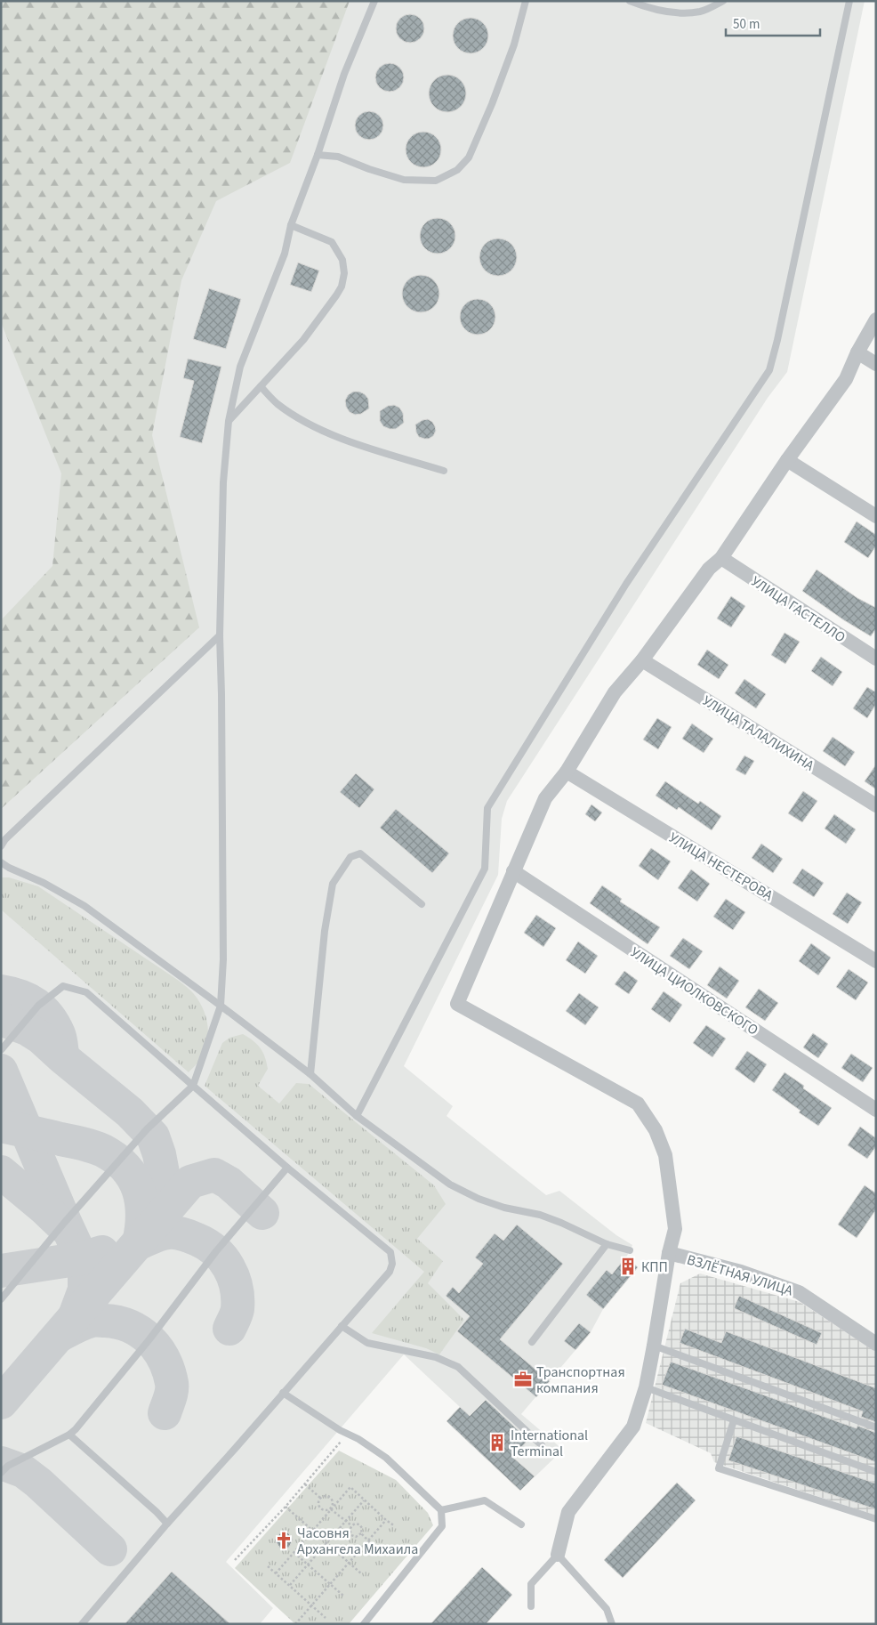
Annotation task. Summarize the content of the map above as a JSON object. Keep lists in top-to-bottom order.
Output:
{
  "streets": {
    "street": [
      "УЛИЦА ГАСТЕЛЛО",
      "УЛИЦА ТАЛАЛИХИНА",
      "УЛИЦА НЕСТЕРОВА",
      "УЛИЦА ЦИОЛКОВСКОГО",
      "ВЗЛЁТНАЯ УЛИЦА"
    ]
  },
  "places": {
    "building": ["КПП", "International Terminal"],
    "office": ["Транспортная компания"],
    "church": ["Часовня Архангела Михаила"]
  },
  "scale_bar": "50 m"
}
